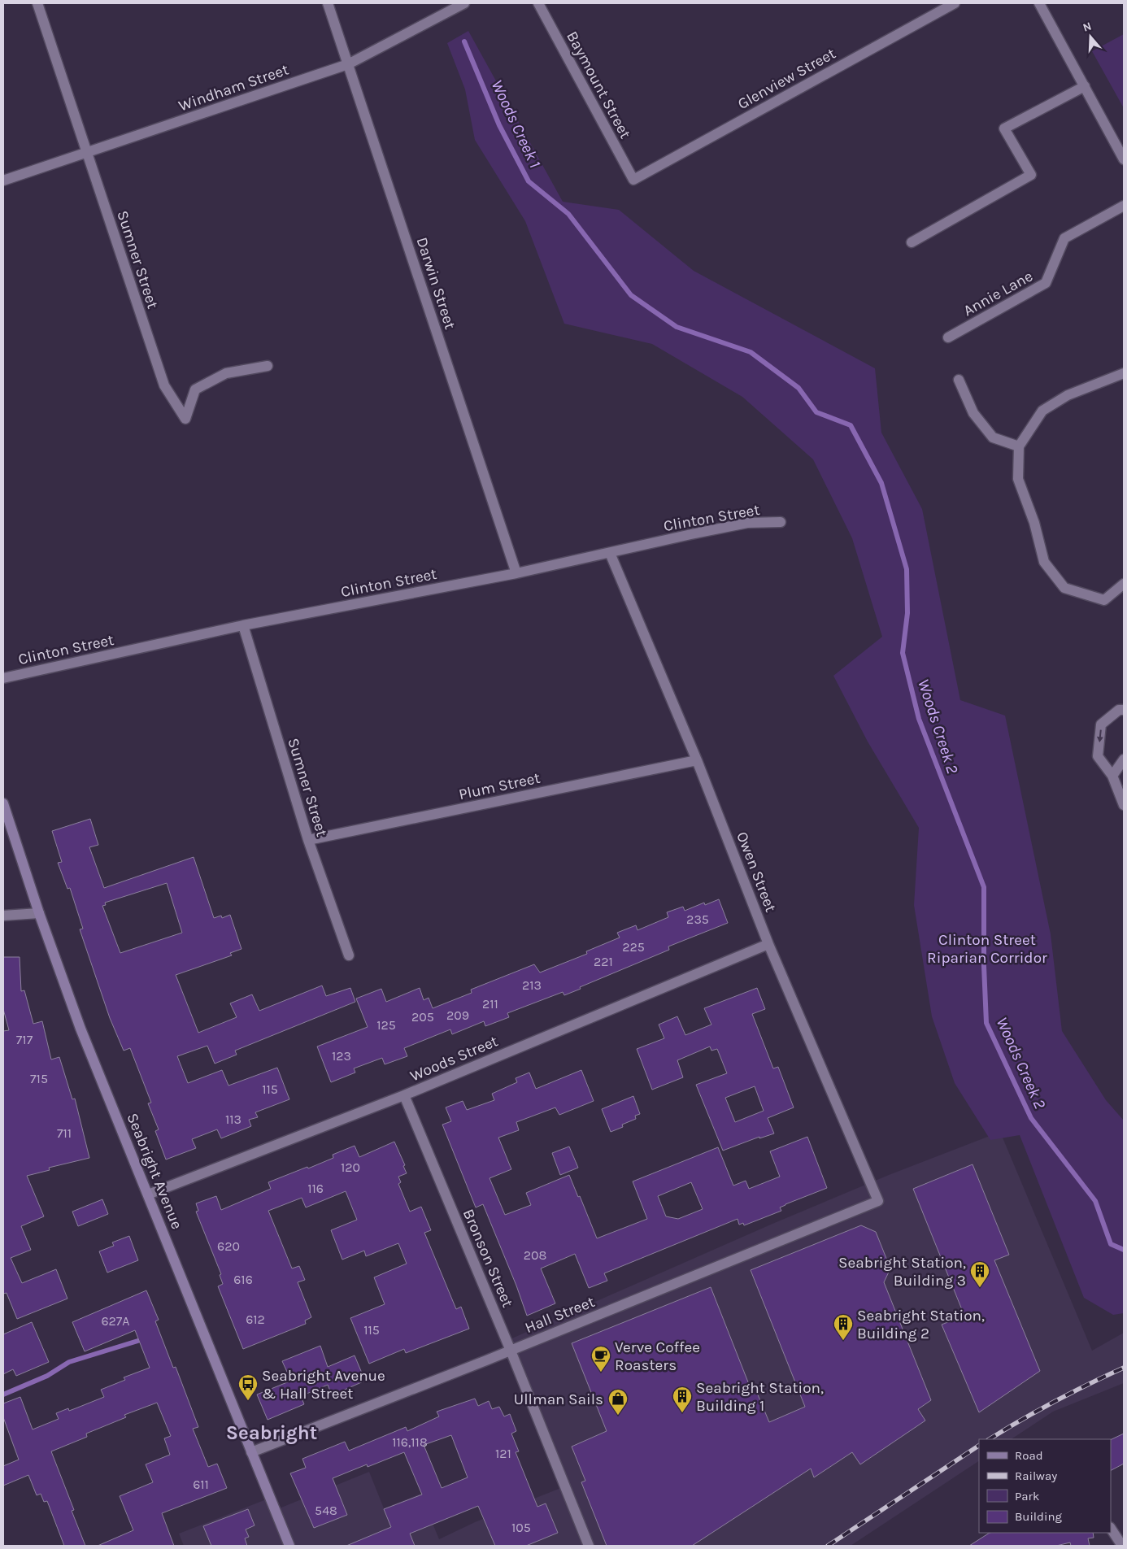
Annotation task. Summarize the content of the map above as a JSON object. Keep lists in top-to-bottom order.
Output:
{
  "streets": {
    "main road": ["Seabright Avenue"],
    "street": [
      "Glenview Street",
      "Baymount Street",
      "Windham Street",
      "Sumner Street",
      "Darwin Street",
      "Annie Lane",
      "Clinton Street",
      "Plum Street",
      "Owen Street",
      "Woods Street",
      "Bronson Street",
      "Hall Street"
    ]
  },
  "crossings": [
    ["Glenview Street", "Baymount Street"],
    ["Windham Street", "Sumner Street"],
    ["Windham Street", "Darwin Street"],
    ["Sumner Street", "Clinton Street"],
    ["Sumner Street", "Plum Street"],
    ["Darwin Street", "Clinton Street"],
    ["Clinton Street", "Owen Street"],
    ["Plum Street", "Owen Street"],
    ["Owen Street", "Woods Street"],
    ["Owen Street", "Hall Street"],
    ["Woods Street", "Seabright Avenue"],
    ["Woods Street", "Bronson Street"],
    ["Seabright Avenue", "Hall Street"],
    ["Bronson Street", "Hall Street"]
  ],
  "districts": ["Seabright"],
  "water": ["Woods Creek 1", "Woods Creek 2"],
  "parks": ["Clinton Street Riparian Corridor"],
  "places": {
    "building": ["Seabright Station, Building 3", "Seabright Station, Building 2", "Seabright Station, Building 1"],
    "cafe": ["Verve Coffee Roasters"],
    "bus stop": ["Seabright Avenue & Hall Street"],
    "shop": ["Ullman Sails"]
  },
  "house_numbers": [
    "235",
    "225",
    "221",
    "213",
    "211",
    "209",
    "205",
    "125",
    "717",
    "123",
    "715",
    "115",
    "113",
    "711",
    "120",
    "116",
    "620",
    "208",
    "616",
    "612",
    "627A",
    "115",
    "116,118",
    "121",
    "611",
    "548",
    "105"
  ],
  "legend": [
    "Road",
    "Railway",
    "Park",
    "Building"
  ],
  "north": "top"
}
